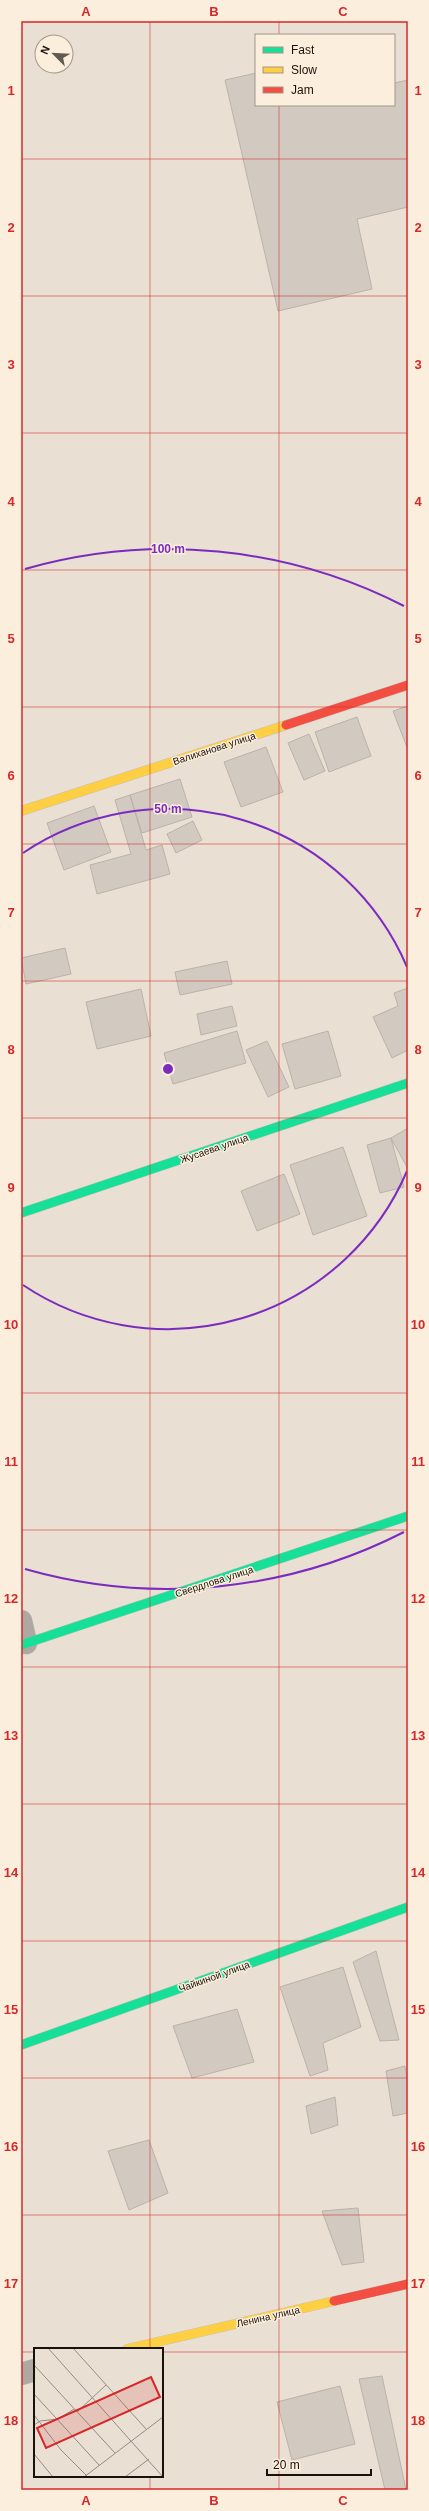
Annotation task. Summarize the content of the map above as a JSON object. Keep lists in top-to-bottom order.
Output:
{
  "streets": {
    "street": [
      "Валиханова улица",
      "Жусаева улица",
      "Свердлова улица",
      "Чайкиной улица",
      "Ленина улица"
    ]
  },
  "legend": ["Fast", "Slow", "Jam"],
  "scale_bar": "20 m",
  "north": "top left",
  "grid": {
    "columns": ["A", "B", "C"],
    "rows": [
      "1",
      "2",
      "3",
      "4",
      "5",
      "6",
      "7",
      "8",
      "9",
      "10",
      "11",
      "12",
      "13",
      "14",
      "15",
      "16",
      "17",
      "18"
    ]
  },
  "rings": ["100 m", "50 m"]
}
